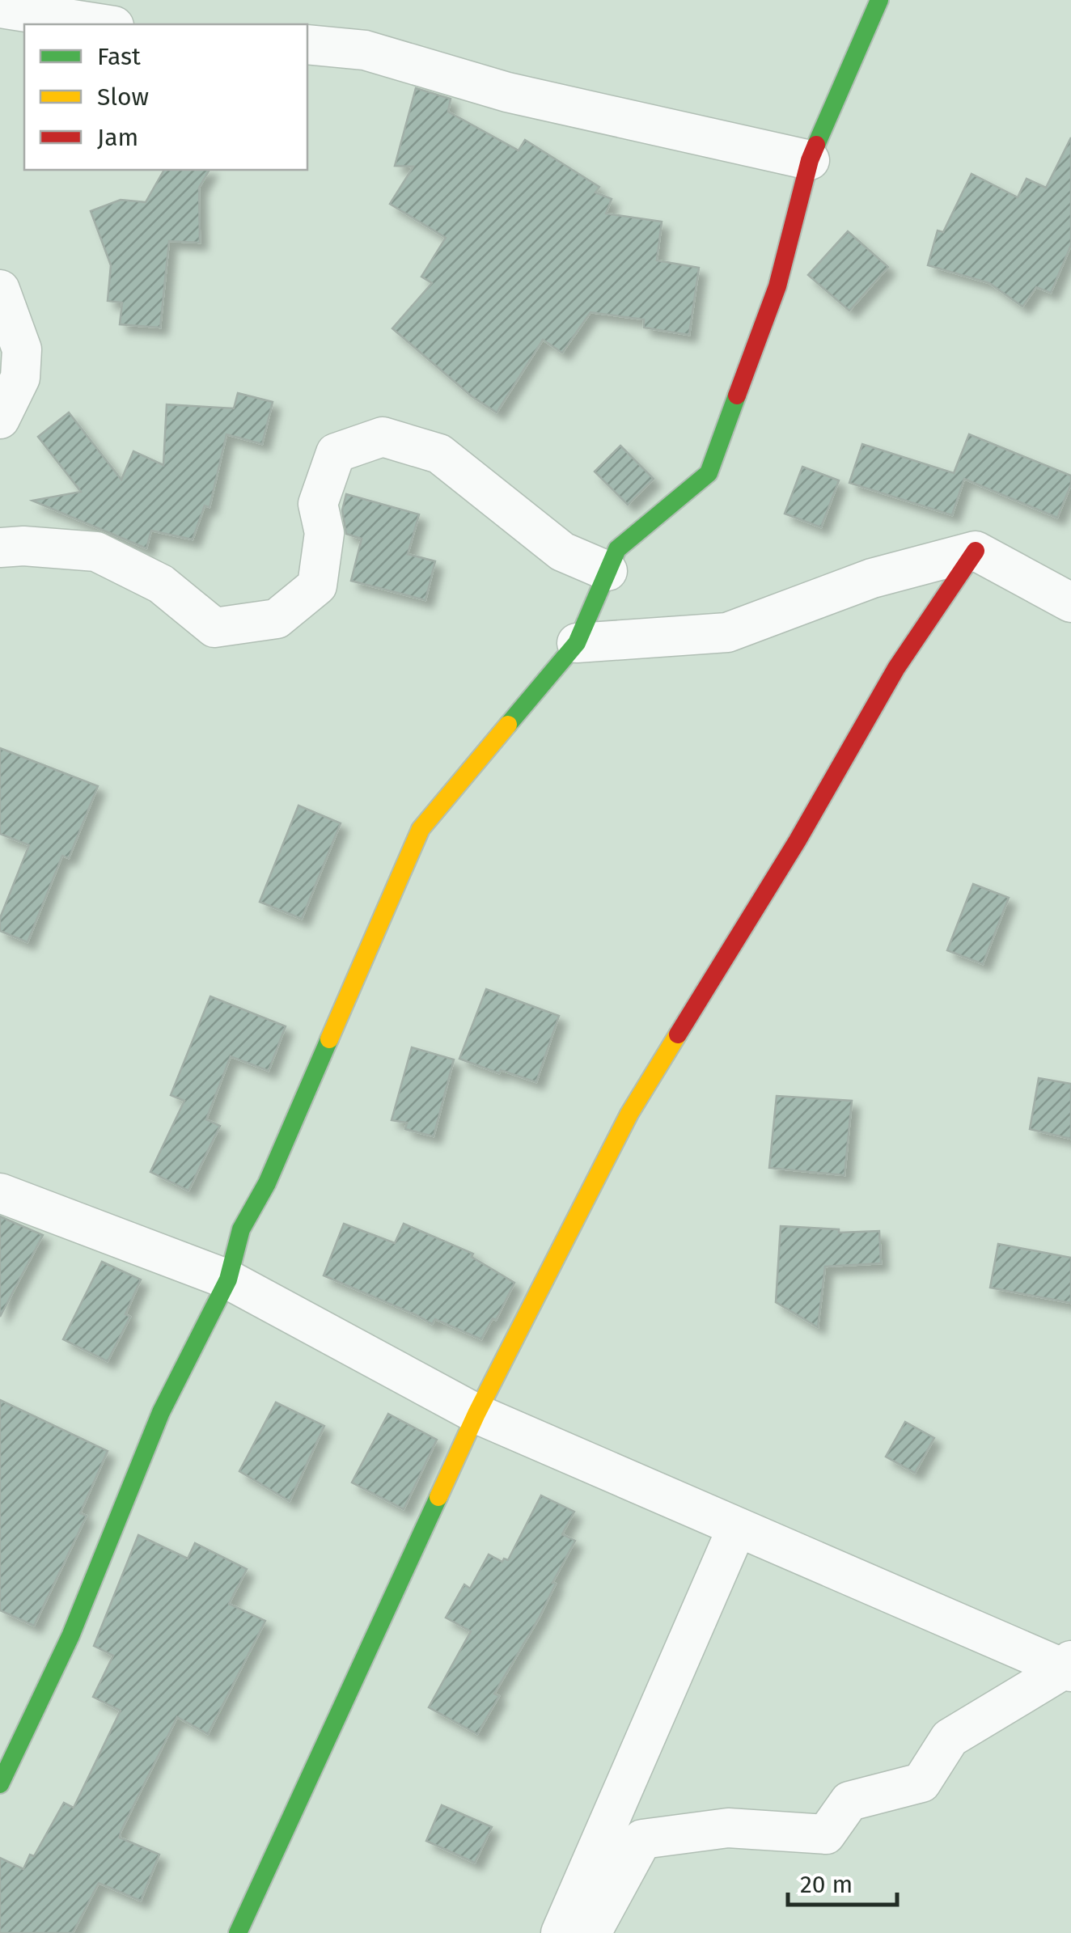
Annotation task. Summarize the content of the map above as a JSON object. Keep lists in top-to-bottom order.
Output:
{
  "legend": ["Fast", "Slow", "Jam"],
  "scale_bar": "20 m"
}
